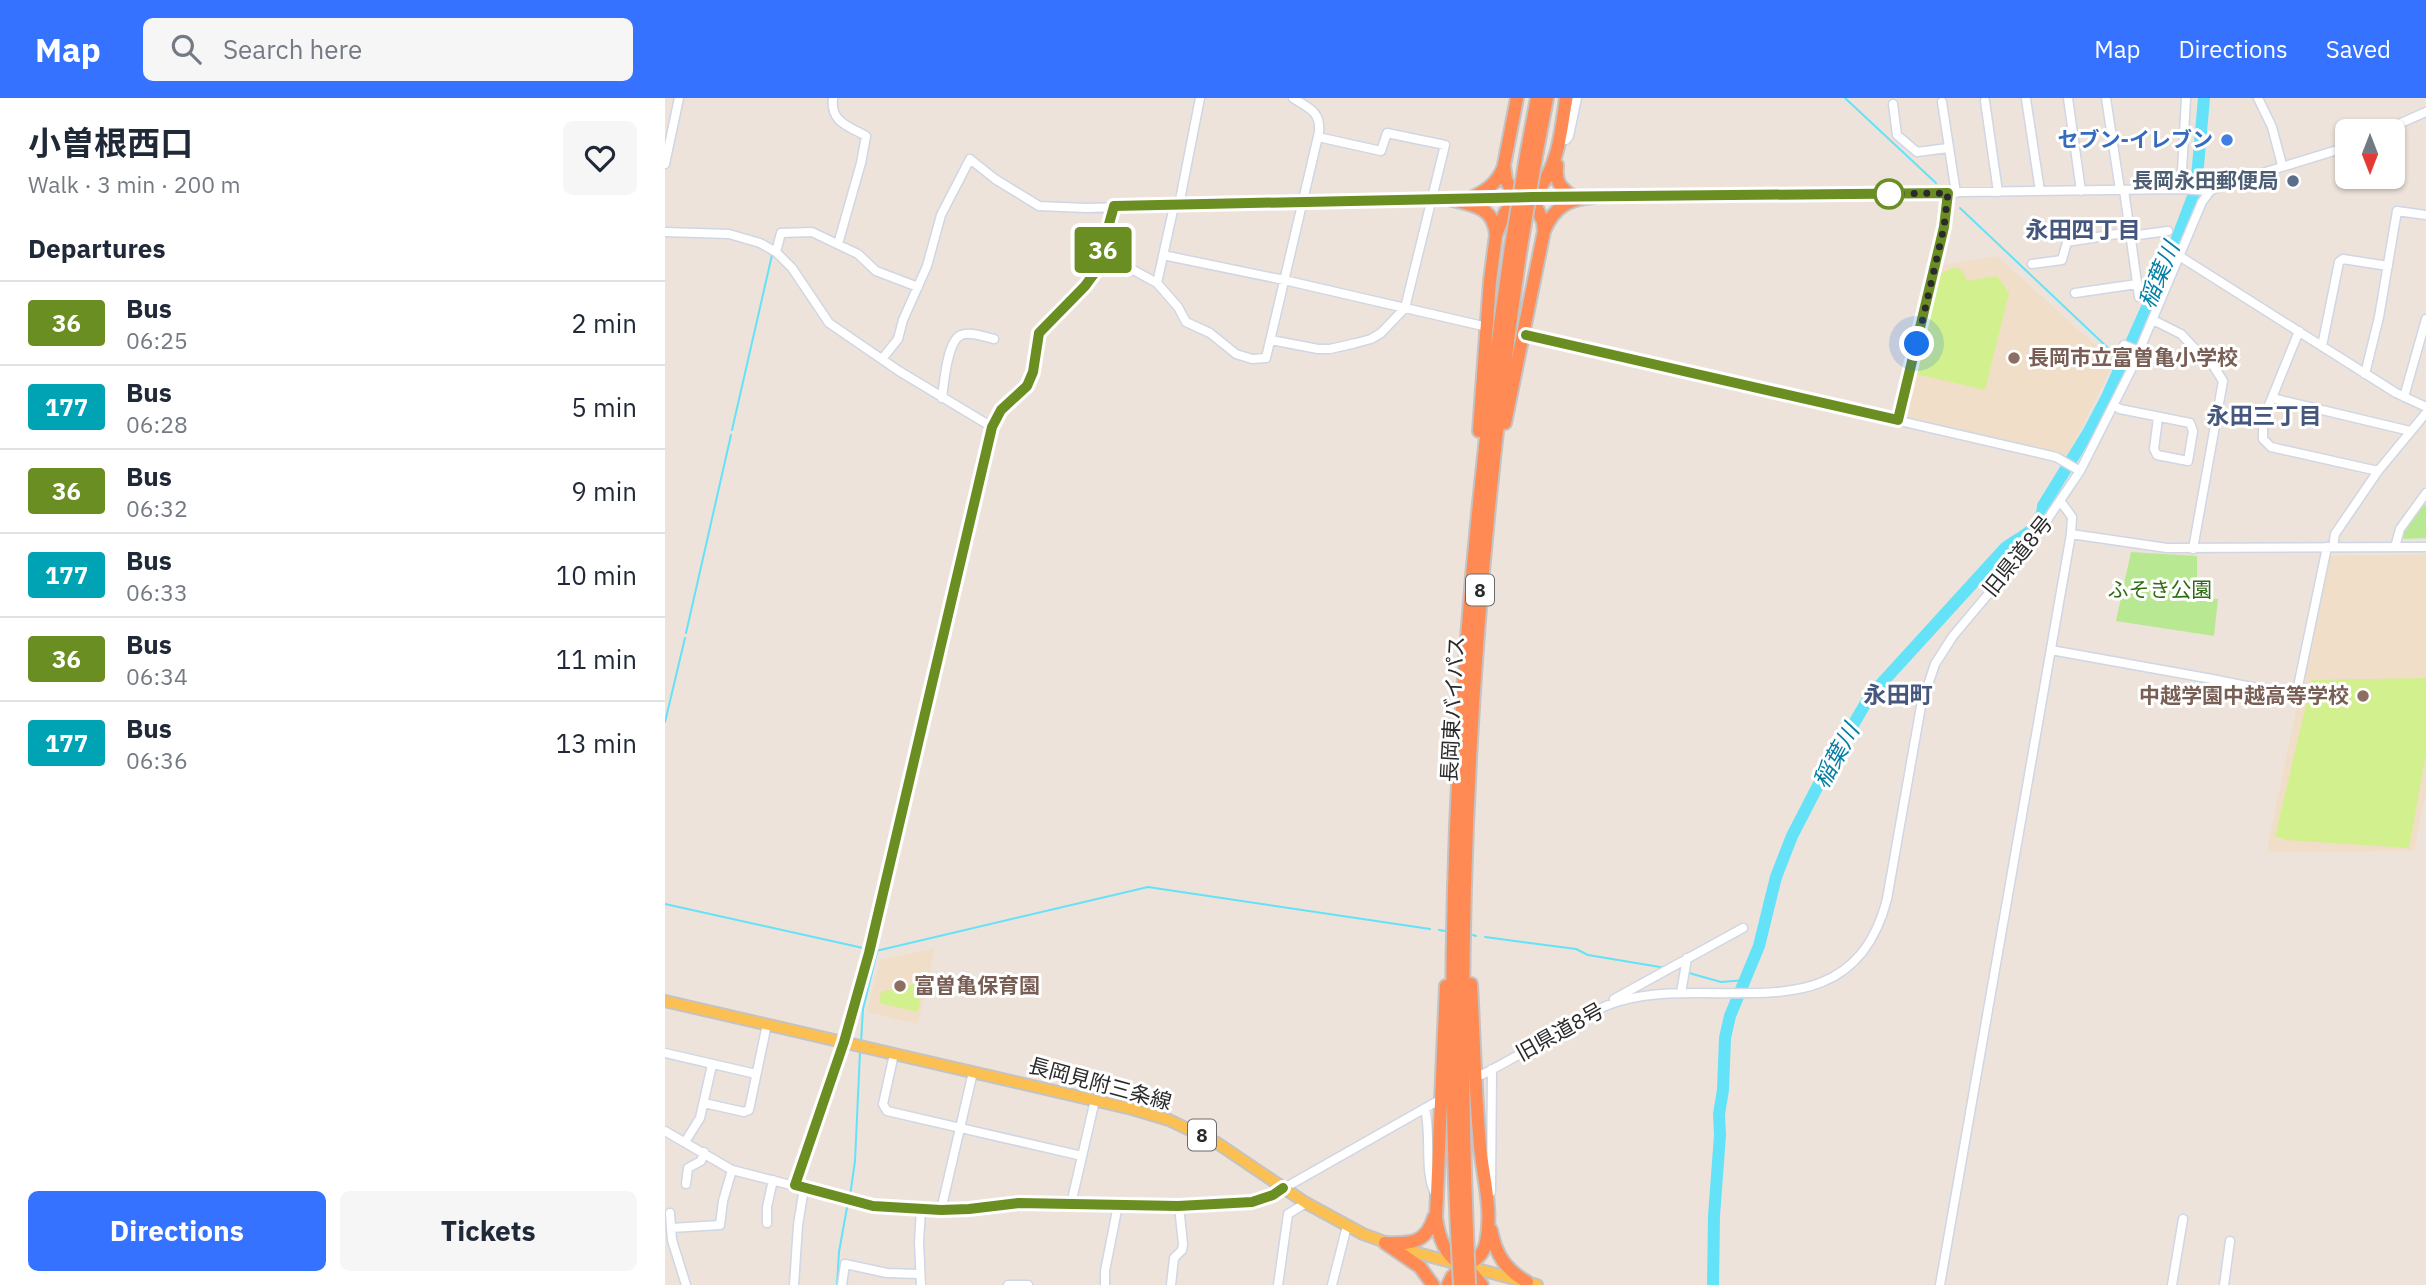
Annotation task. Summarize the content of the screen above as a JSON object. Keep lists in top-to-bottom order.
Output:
{
  "streets": {
    "highway": ["8", "長岡東バイパス"],
    "main road": ["長岡見附三条線"],
    "street": ["旧県道8号"]
  },
  "crossings": [
    ["8", "長岡東バイパス"]
  ],
  "districts": ["永田四丁目", "永田三丁目", "永田町"],
  "water": ["稲葉川"],
  "parks": ["ふそき公園"],
  "places": [
    "セブン-イレブン",
    "長岡永田郵便局",
    "長岡市立富曽亀小学校",
    "中越学園中越高等学校",
    "富曽亀保育園"
  ],
  "lines": ["bus line 36"],
  "north": "bottom",
  "page": {
    "header": "Map",
    "search": "Search here",
    "nav": ["Map", "Directions", "Saved"],
    "heading": [
      ["小曽根西口", "Walk · 3 min · 200 m"],
      "Departures"
    ],
    "on_map": "36",
    "list": [
      {
        "mark": "36",
        "name": "Bus",
        "note": "06:25",
        "value": "2 min"
      },
      {
        "mark": "177",
        "name": "Bus",
        "note": "06:28",
        "value": "5 min"
      },
      {
        "mark": "36",
        "name": "Bus",
        "note": "06:32",
        "value": "9 min"
      },
      {
        "mark": "177",
        "name": "Bus",
        "note": "06:33",
        "value": "10 min"
      },
      {
        "mark": "36",
        "name": "Bus",
        "note": "06:34",
        "value": "11 min"
      },
      {
        "mark": "177",
        "name": "Bus",
        "note": "06:36",
        "value": "13 min"
      }
    ],
    "buttons": ["Directions", "Tickets"]
  }
}
